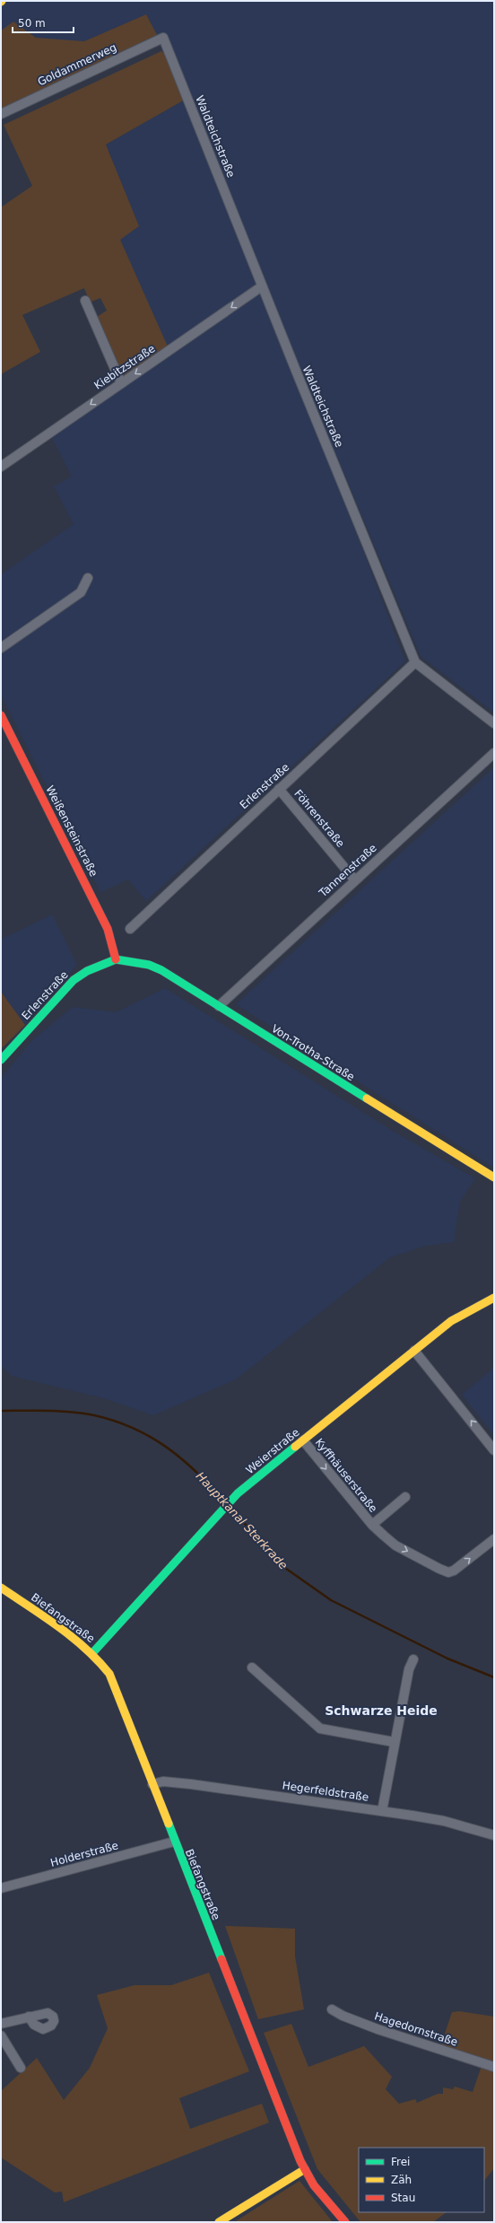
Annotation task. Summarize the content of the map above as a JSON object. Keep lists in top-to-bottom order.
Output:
{
  "streets": {
    "main road": [
      "Erlenstraße",
      "Weißensteinstraße",
      "Von-Trotha-Straße",
      "Weierstraße",
      "Biefangstraße"
    ],
    "street": [
      "Goldammerweg",
      "Waldteichstraße",
      "Kiebitzstraße",
      "Föhrenstraße",
      "Tannenstraße",
      "Kyffhäuserstraße",
      "Hegerfeldstraße",
      "Holderstraße",
      "Hagedornstraße"
    ]
  },
  "crossings": [
    ["Goldammerweg", "Waldteichstraße"],
    ["Waldteichstraße", "Kiebitzstraße"],
    ["Waldteichstraße", "Erlenstraße"],
    ["Erlenstraße", "Föhrenstraße"],
    ["Erlenstraße", "Weißensteinstraße"],
    ["Erlenstraße", "Von-Trotha-Straße"],
    ["Föhrenstraße", "Tannenstraße"],
    ["Weißensteinstraße", "Von-Trotha-Straße"],
    ["Tannenstraße", "Von-Trotha-Straße"],
    ["Weierstraße", "Kyffhäuserstraße"],
    ["Weierstraße", "Biefangstraße"],
    ["Biefangstraße", "Hegerfeldstraße"],
    ["Biefangstraße", "Holderstraße"]
  ],
  "one_way": ["Kiebitzstraße", "Kyffhäuserstraße"],
  "districts": ["Schwarze Heide"],
  "water": ["Hauptkanal Sterkrade"],
  "legend": ["Frei", "Zäh", "Stau"],
  "scale_bar": "50 m"
}
